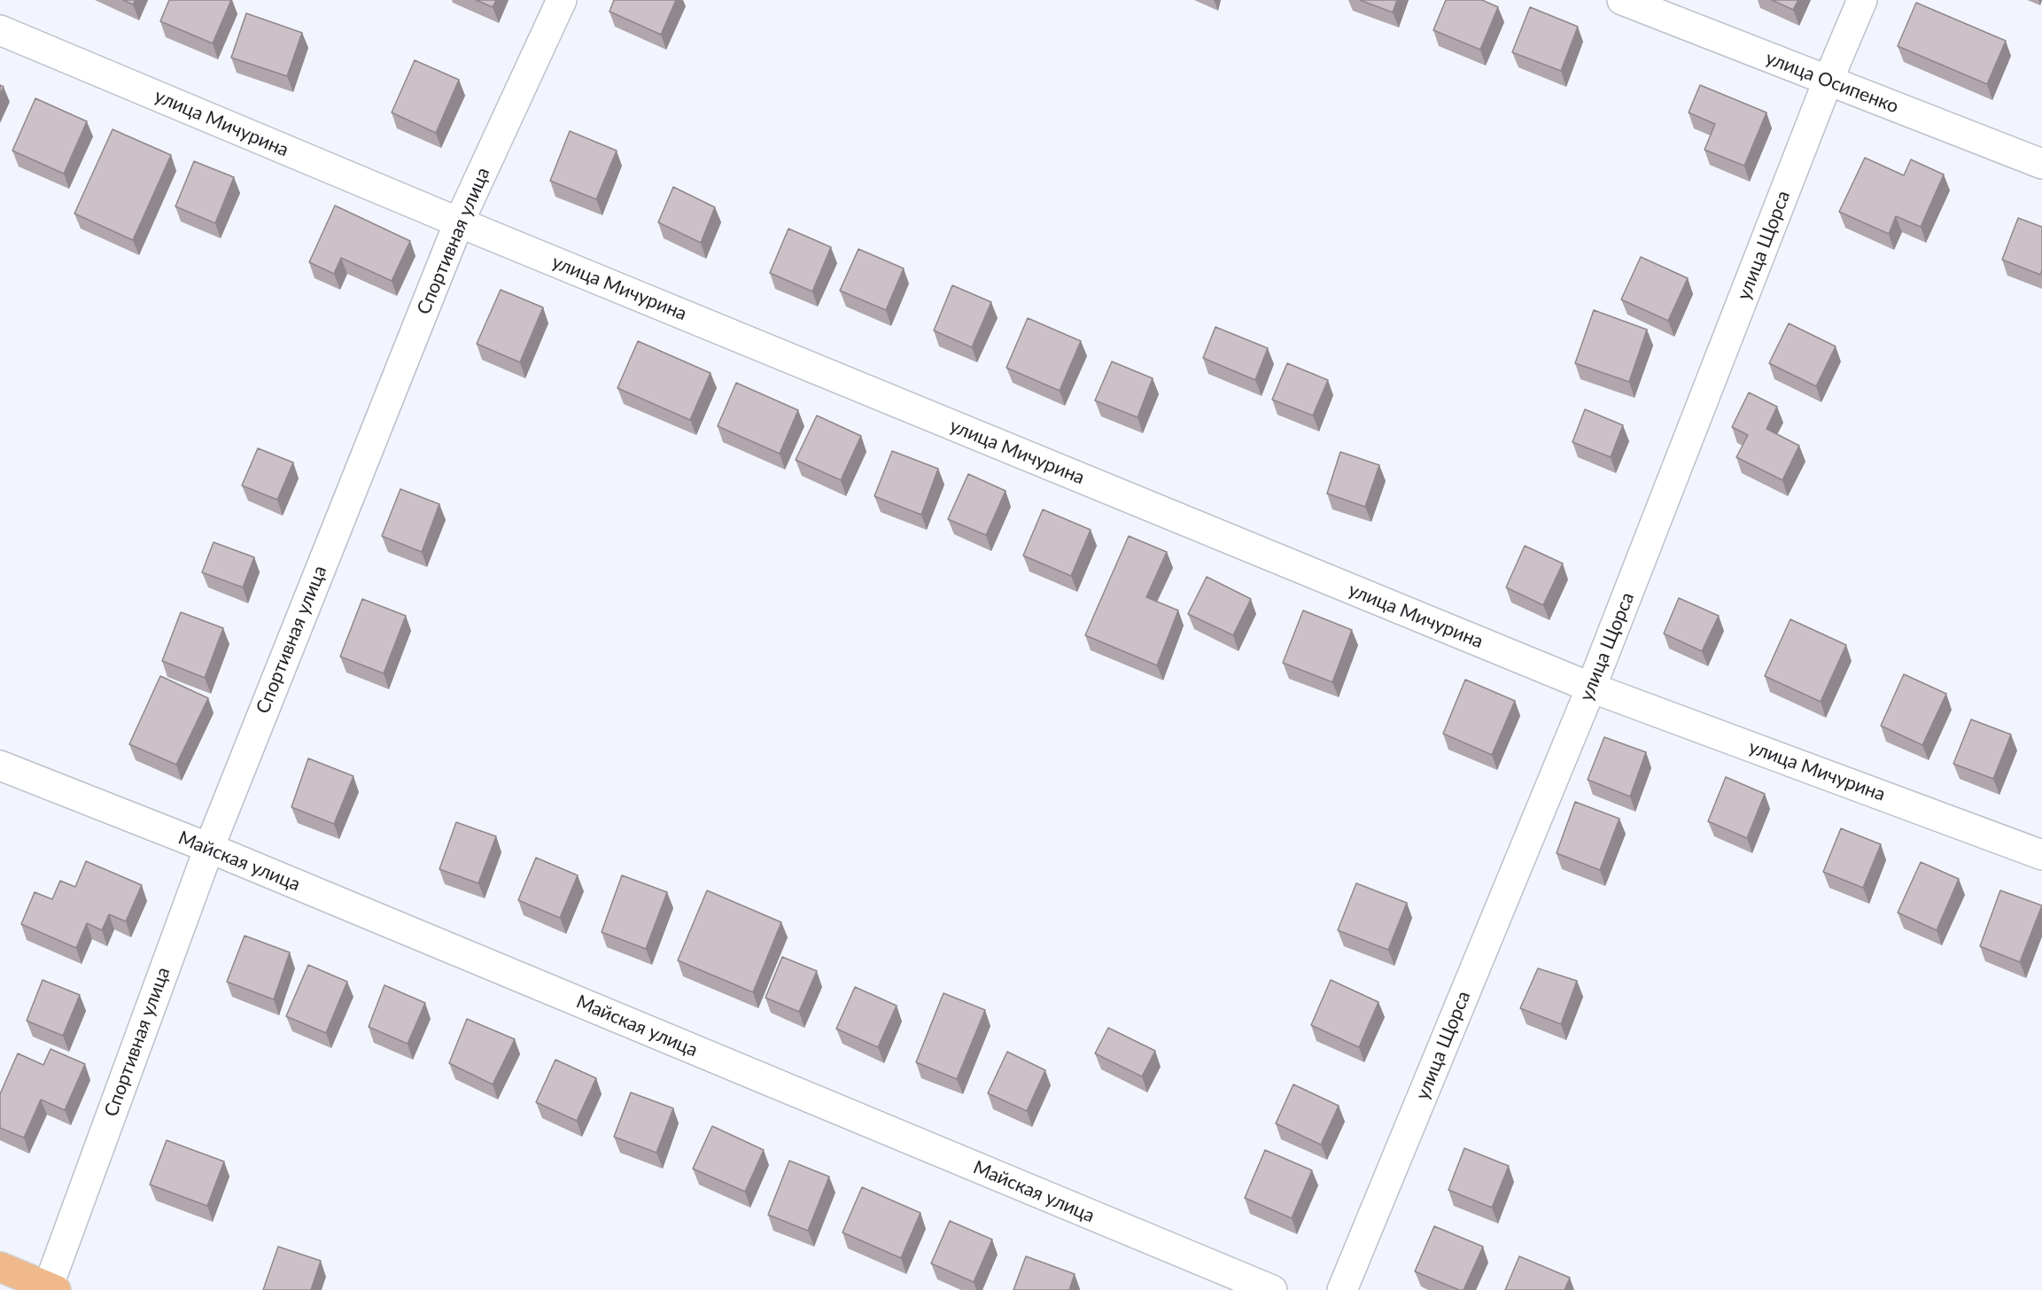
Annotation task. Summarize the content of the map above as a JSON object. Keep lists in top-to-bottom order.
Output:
{
  "streets": {
    "street": [
      "улица Осипенко",
      "улица Мичурина",
      "Спортивная улица",
      "улица Щорса",
      "Майская улица"
    ]
  },
  "crossings": [
    ["улица Осипенко", "улица Щорса"],
    ["улица Мичурина", "Спортивная улица"],
    ["улица Мичурина", "улица Щорса"],
    ["Спортивная улица", "Майская улица"]
  ]
}
